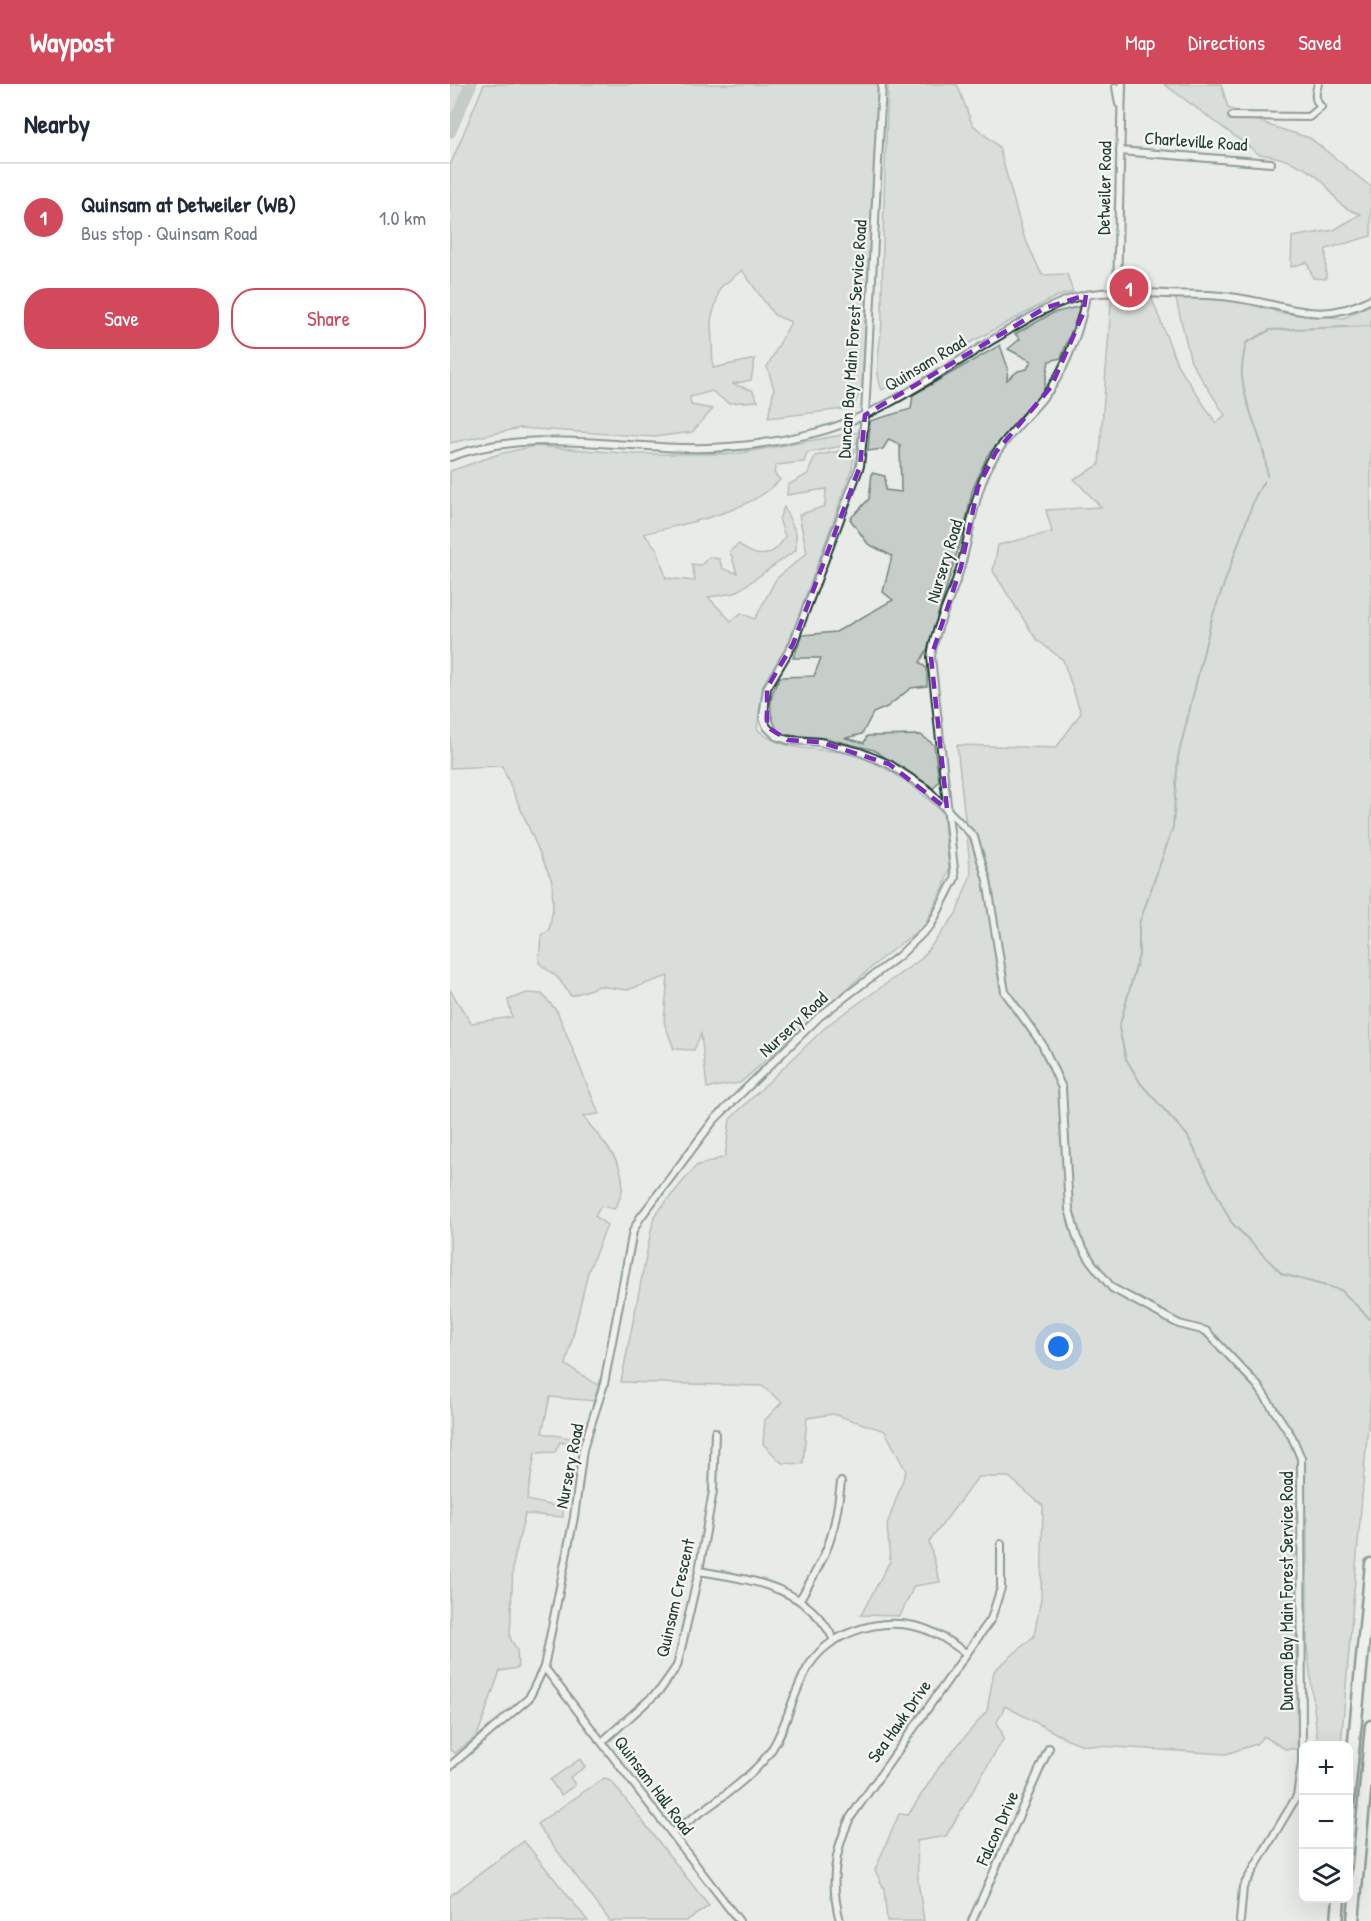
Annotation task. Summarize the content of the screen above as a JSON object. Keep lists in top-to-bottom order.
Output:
{
  "streets": {
    "street": [
      "Charleville Road",
      "Detweiler Road",
      "Duncan Bay Main Forest Service Road",
      "Quinsam Road",
      "Nursery Road",
      "Quinsam Crescent",
      "Sea Hawk Drive",
      "Quinsam Hall Road",
      "Falcon Drive"
    ]
  },
  "crossings": [
    ["Charleville Road", "Detweiler Road"],
    ["Detweiler Road", "Quinsam Road"],
    ["Duncan Bay Main Forest Service Road", "Quinsam Road"],
    ["Duncan Bay Main Forest Service Road", "Nursery Road"],
    ["Quinsam Road", "Nursery Road"],
    ["Nursery Road", "Quinsam Hall Road"],
    ["Quinsam Crescent", "Quinsam Hall Road"]
  ],
  "page": {
    "header": "Waypost",
    "nav": ["Map", "Directions", "Saved"],
    "heading": "Nearby",
    "list": [
      {
        "mark": "1",
        "name": "Quinsam at Detweiler (WB)",
        "note": "Bus stop · Quinsam Road",
        "value": "1.0 km"
      }
    ],
    "pins": "1",
    "buttons": ["Save", "Share"],
    "map_buttons": ["+", "−"]
  }
}
